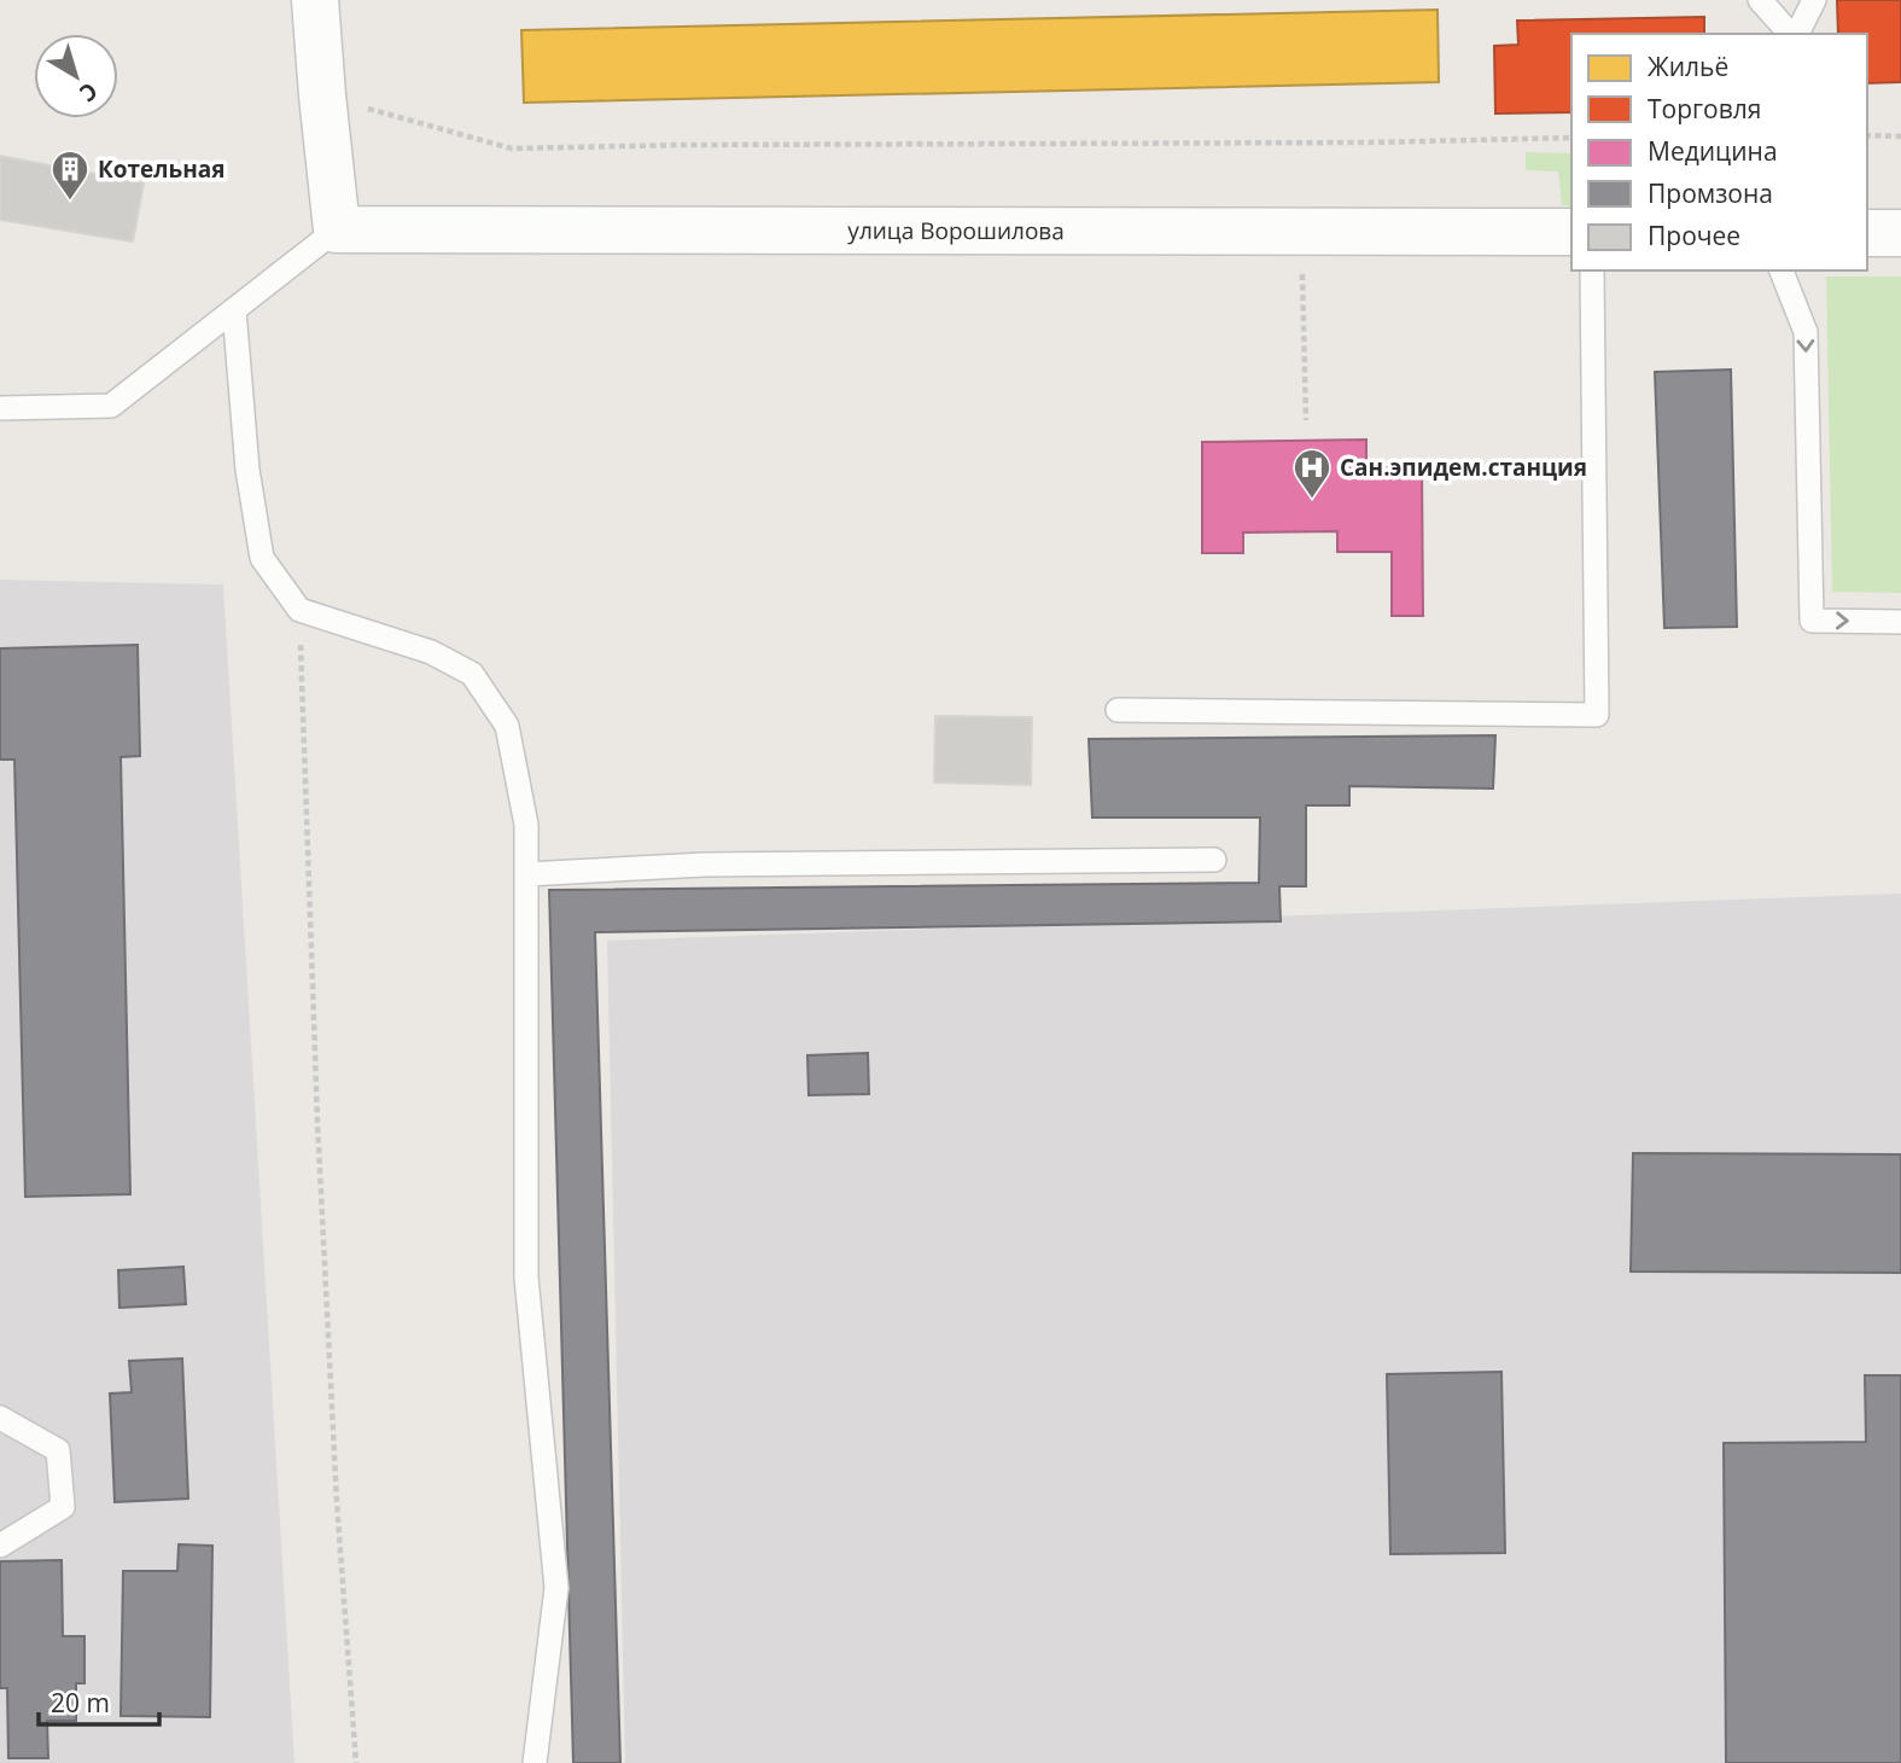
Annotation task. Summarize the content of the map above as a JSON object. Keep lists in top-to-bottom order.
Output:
{
  "streets": {
    "street": ["улица Ворошилова"]
  },
  "places": {
    "building": ["Котельная"],
    "hospital": ["Сан.эпидем.станция"]
  },
  "legend": [
    "Жильё",
    "Торговля",
    "Медицина",
    "Промзона",
    "Прочее"
  ],
  "scale_bar": "20 m",
  "north": "bottom right"
}
